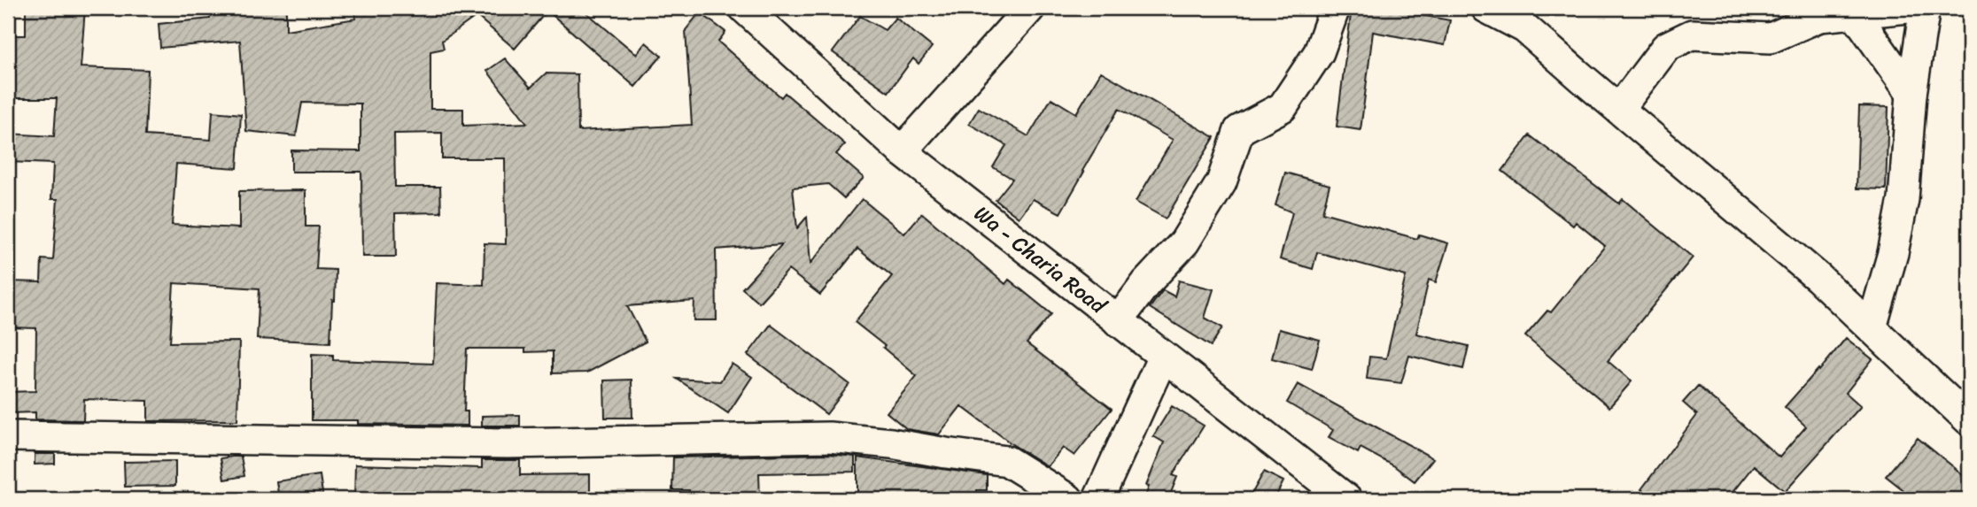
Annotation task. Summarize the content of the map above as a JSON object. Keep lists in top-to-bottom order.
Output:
{
  "streets": {
    "street": ["Wa - Charia Road"]
  }
}
